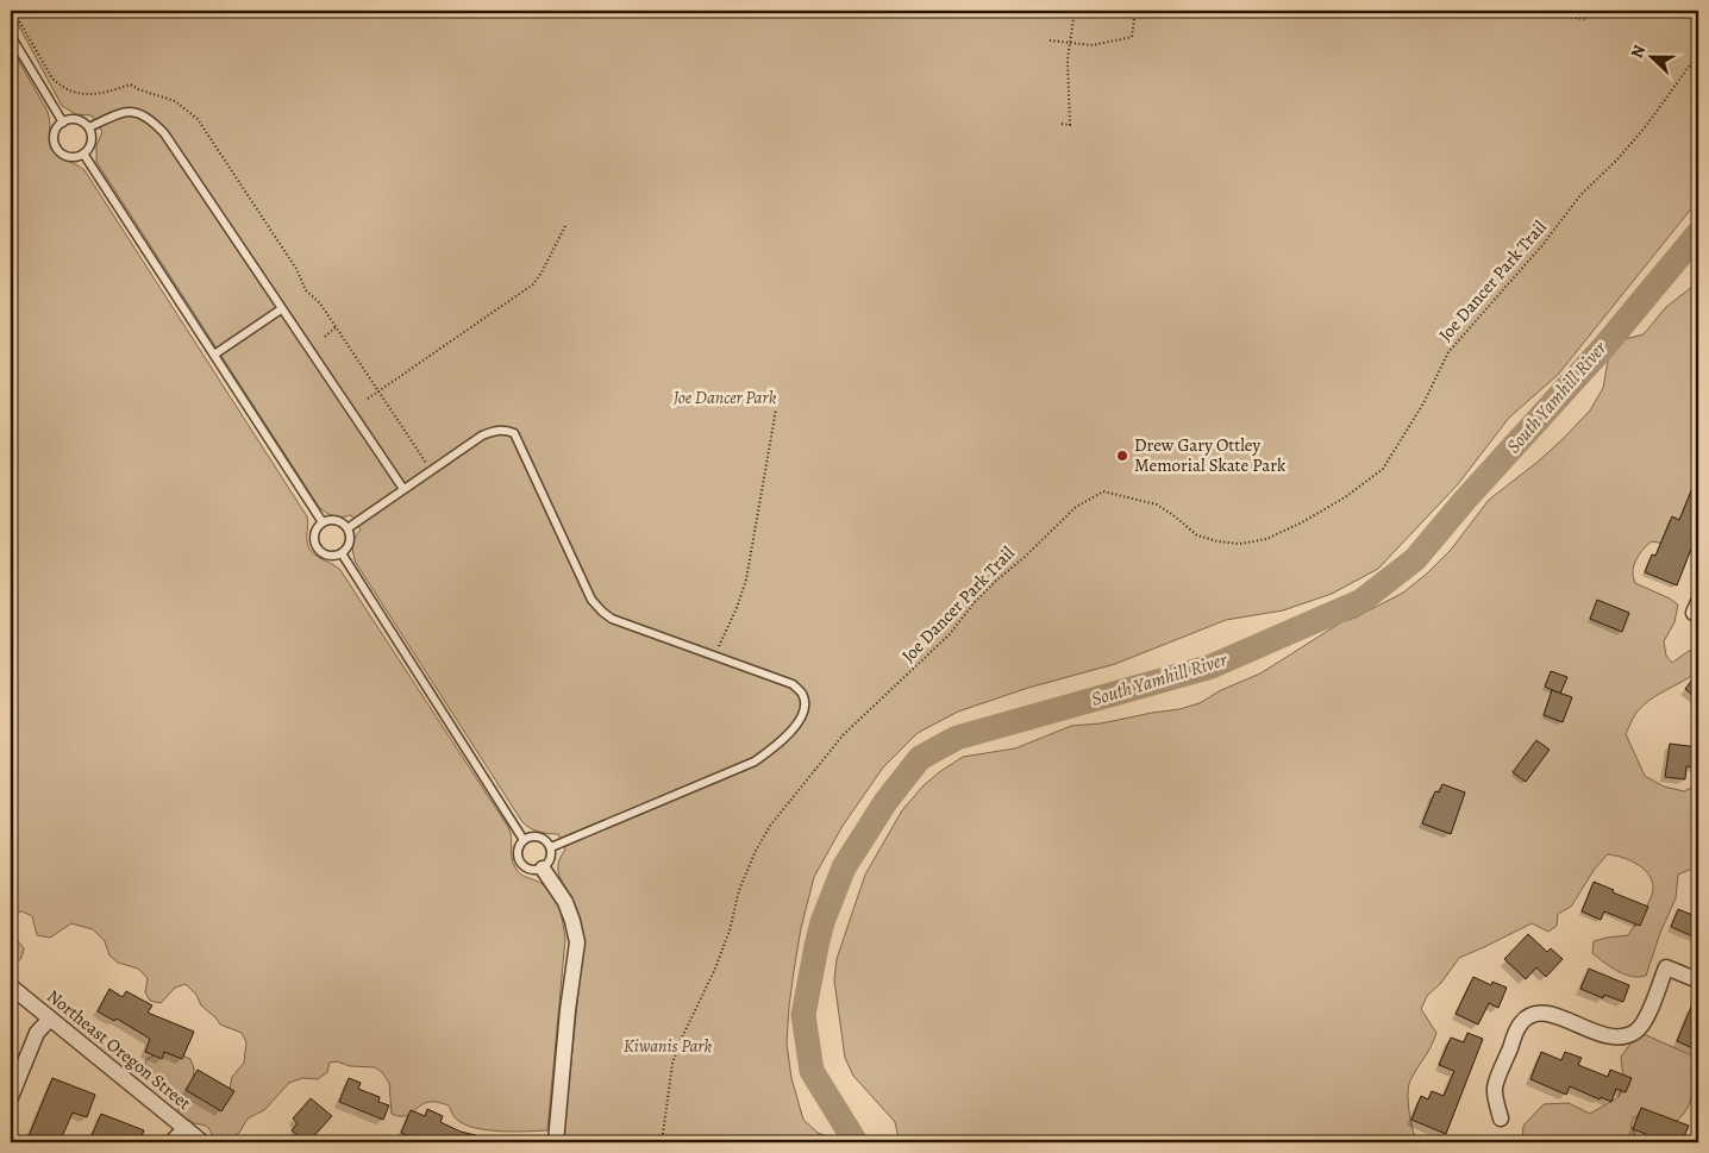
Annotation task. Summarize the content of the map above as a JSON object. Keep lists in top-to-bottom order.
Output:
{
  "streets": {
    "street": ["Northeast Oregon Street"],
    "path": ["Joe Dancer Park Trail"]
  },
  "water": ["South Yamhill River"],
  "parks": ["Joe Dancer Park", "Kiwanis Park"],
  "places": ["Drew Gary Ottley Memorial Skate Park"],
  "north": "left"
}
